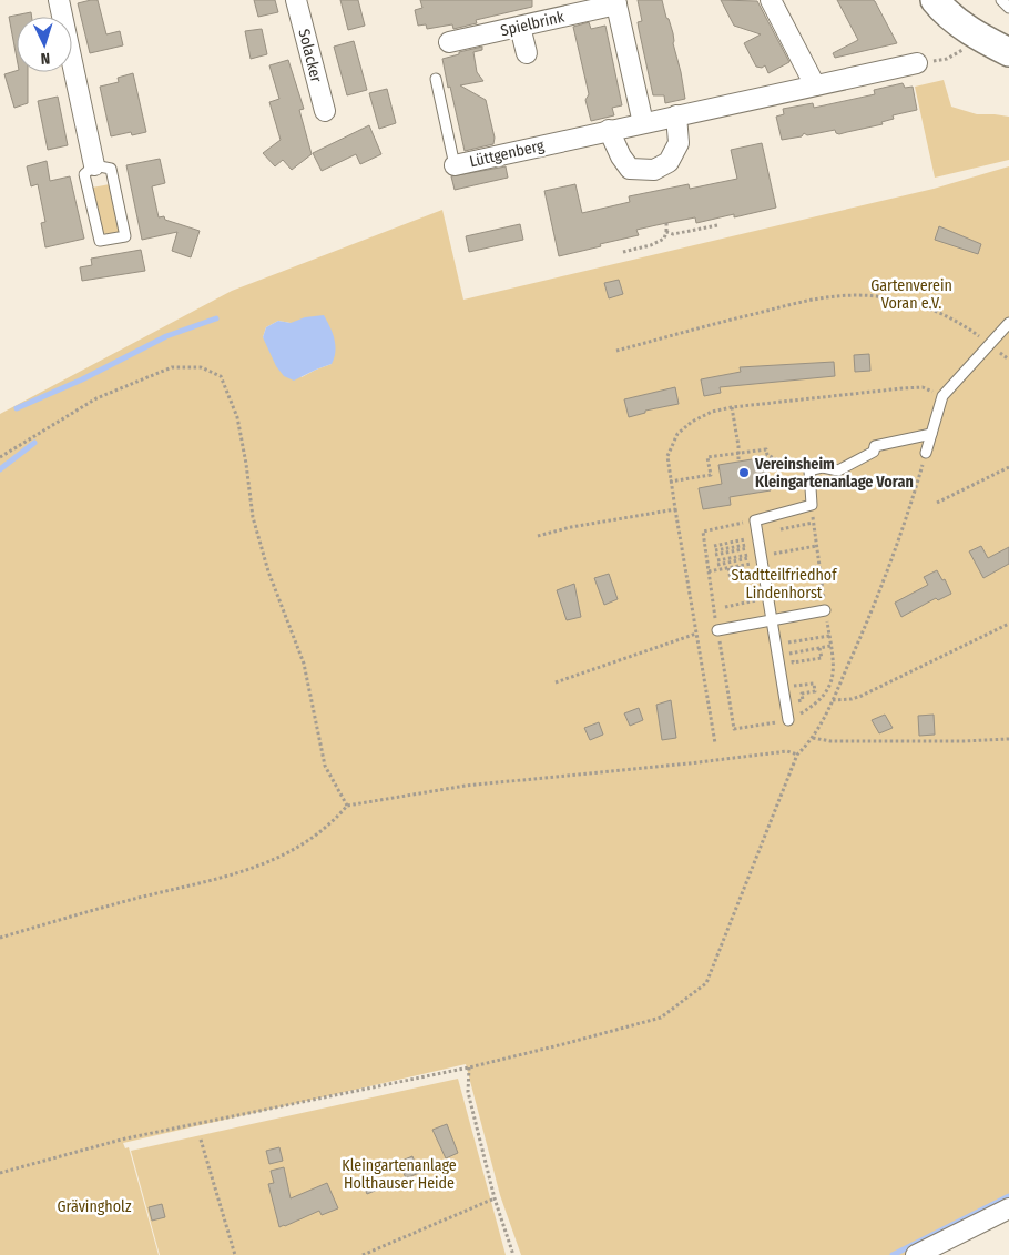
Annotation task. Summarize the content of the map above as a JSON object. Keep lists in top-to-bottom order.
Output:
{
  "streets": {
    "street": ["Spielbrink", "Solacker", "Lüttgenberg"]
  },
  "parks": [
    "Gartenverein Voran e.V.",
    "Stadtteilfriedhof Lindenhorst",
    "Kleingartenanlage Holthauser Heide",
    "Grävingholz"
  ],
  "places": ["Vereinsheim Kleingartenanlage Voran"],
  "north": "bottom"
}
